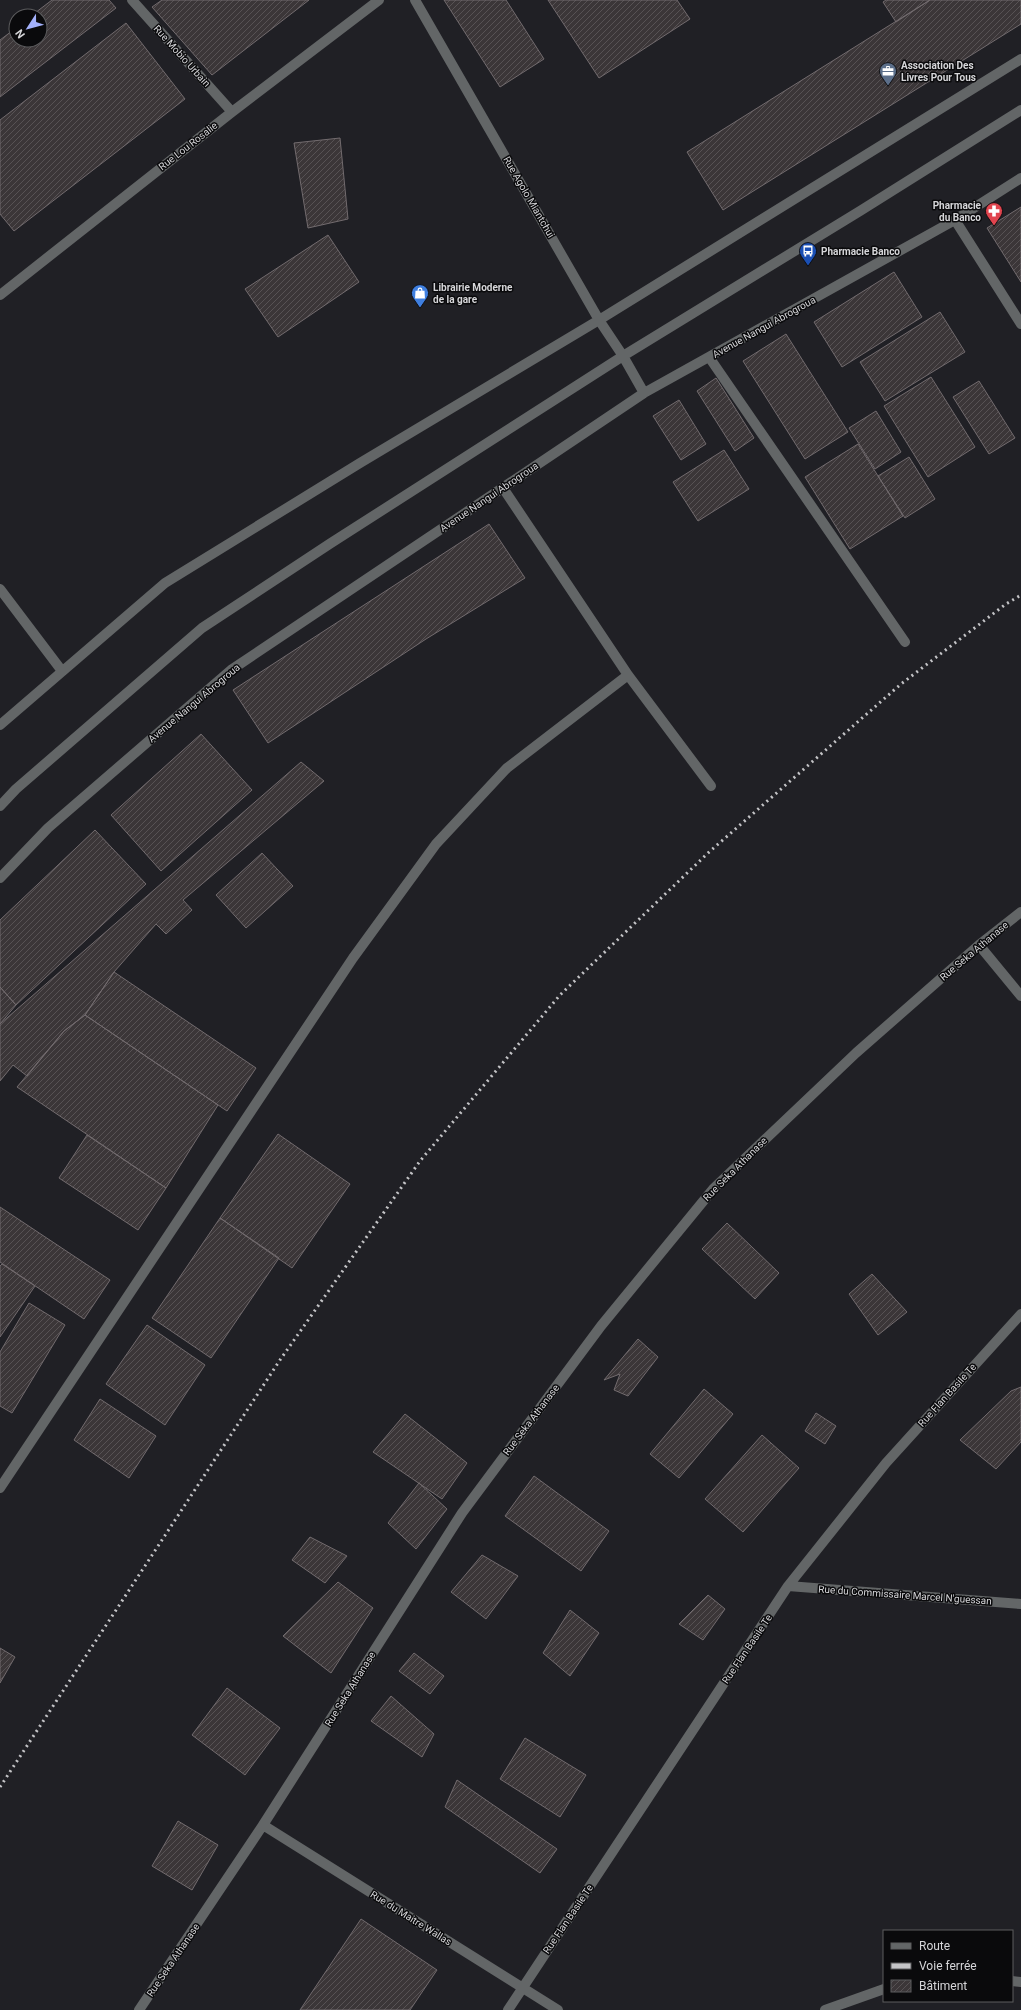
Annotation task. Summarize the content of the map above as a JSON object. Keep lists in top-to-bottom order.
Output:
{
  "streets": {
    "street": [
      "Rue Mobio Urbain",
      "Rue Lou Rosalie",
      "Rue Agolo Miantchui",
      "Avenue Nangui Abrogroua",
      "Rue Seka Athanase",
      "Rue Flan Basile Te",
      "Rue du Commissaire Marcel N'guessan",
      "Rue du Maitre Wallas"
    ]
  },
  "crossings": [
    ["Rue Mobio Urbain", "Rue Lou Rosalie"],
    ["Rue Agolo Miantchui", "Avenue Nangui Abrogroua"],
    ["Rue Seka Athanase", "Rue du Maitre Wallas"],
    ["Rue Flan Basile Te", "Rue du Commissaire Marcel N'guessan"],
    ["Rue Flan Basile Te", "Rue du Maitre Wallas"]
  ],
  "places": {
    "office": ["Association Des Livres Pour Tous"],
    "pharmacy": ["Pharmacie du Banco"],
    "bus stop": ["Pharmacie Banco"],
    "shop": ["Librairie Moderne de la gare"]
  },
  "legend": ["Route", "Voie ferrée", "Bâtiment"],
  "north": "bottom left"
}
